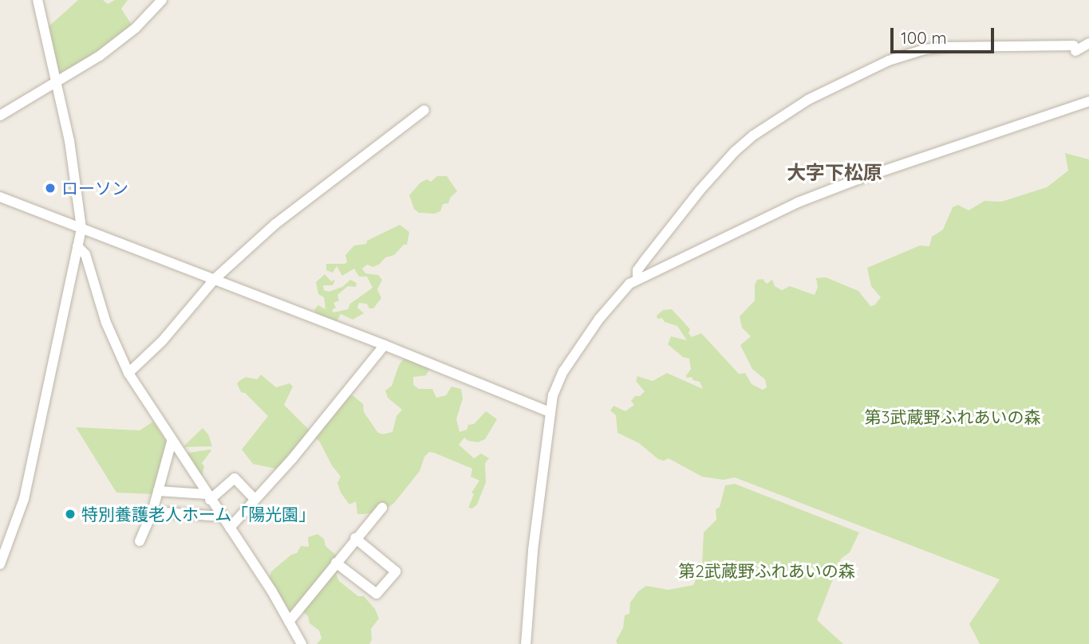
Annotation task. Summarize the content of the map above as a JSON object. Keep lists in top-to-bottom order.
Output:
{
  "districts": ["大字下松原"],
  "parks": ["第3武蔵野ふれあいの森", "第2武蔵野ふれあいの森"],
  "places": ["ローソン", "特別養護老人ホーム「陽光園」"],
  "scale_bar": "100 m"
}
